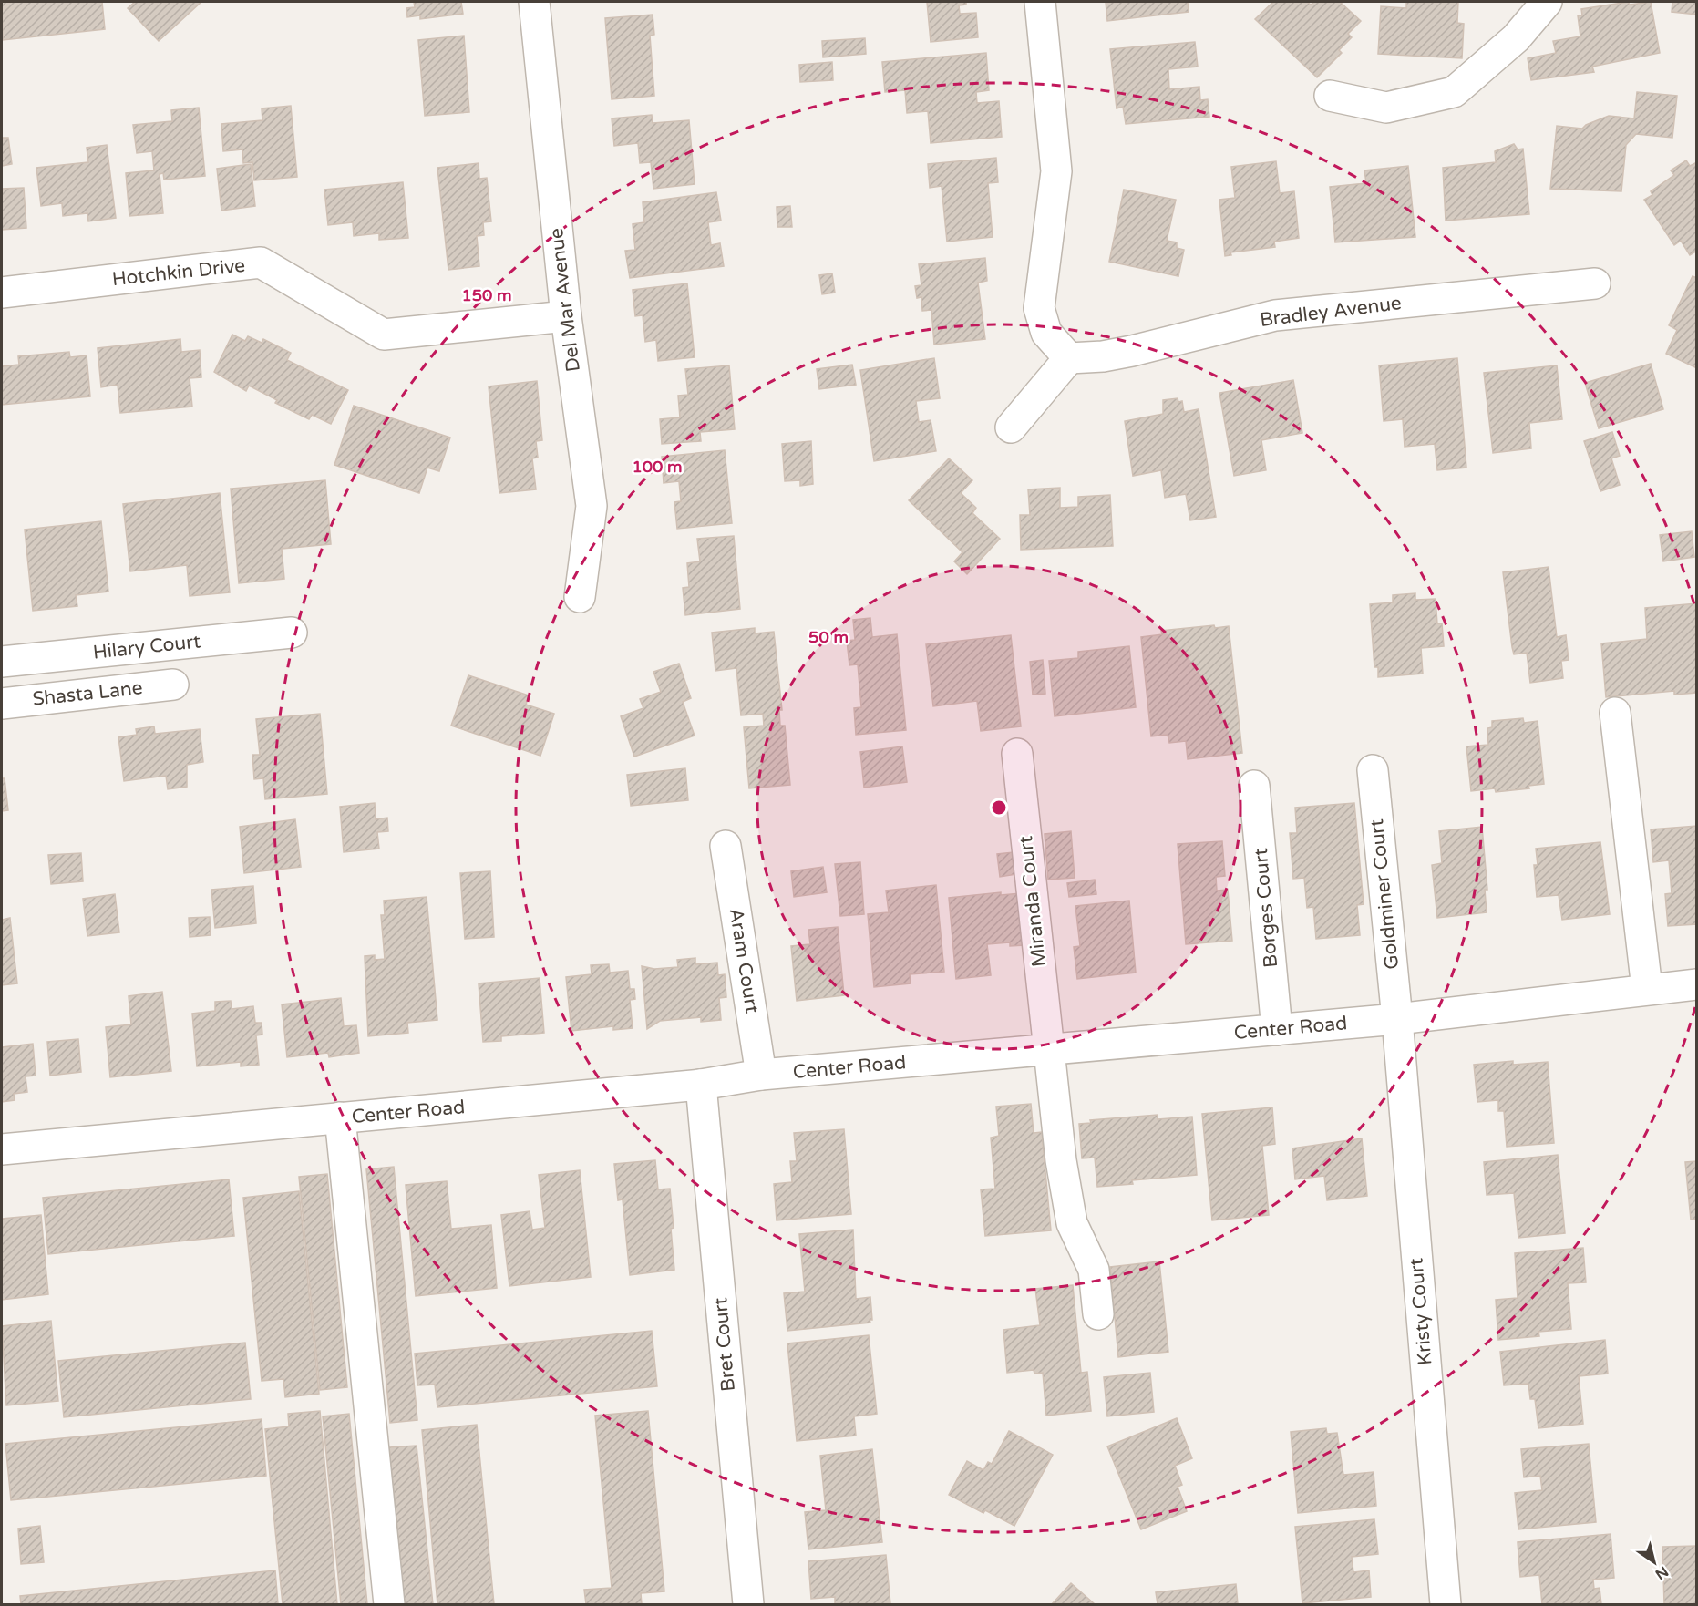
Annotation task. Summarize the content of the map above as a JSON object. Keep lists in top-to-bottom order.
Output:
{
  "streets": {
    "street": [
      "Hotchkin Drive",
      "Del Mar Avenue",
      "Bradley Avenue",
      "Hilary Court",
      "Shasta Lane",
      "Goldminer Court",
      "Miranda Court",
      "Borges Court",
      "Aram Court",
      "Center Road",
      "Kristy Court",
      "Bret Court"
    ]
  },
  "crossings": [
    ["Hotchkin Drive", "Del Mar Avenue"],
    ["Goldminer Court", "Center Road"],
    ["Goldminer Court", "Kristy Court"],
    ["Miranda Court", "Center Road"],
    ["Borges Court", "Center Road"],
    ["Aram Court", "Center Road"],
    ["Center Road", "Kristy Court"],
    ["Center Road", "Bret Court"]
  ],
  "north": "bottom right",
  "rings": ["150 m", "100 m", "50 m"]
}
